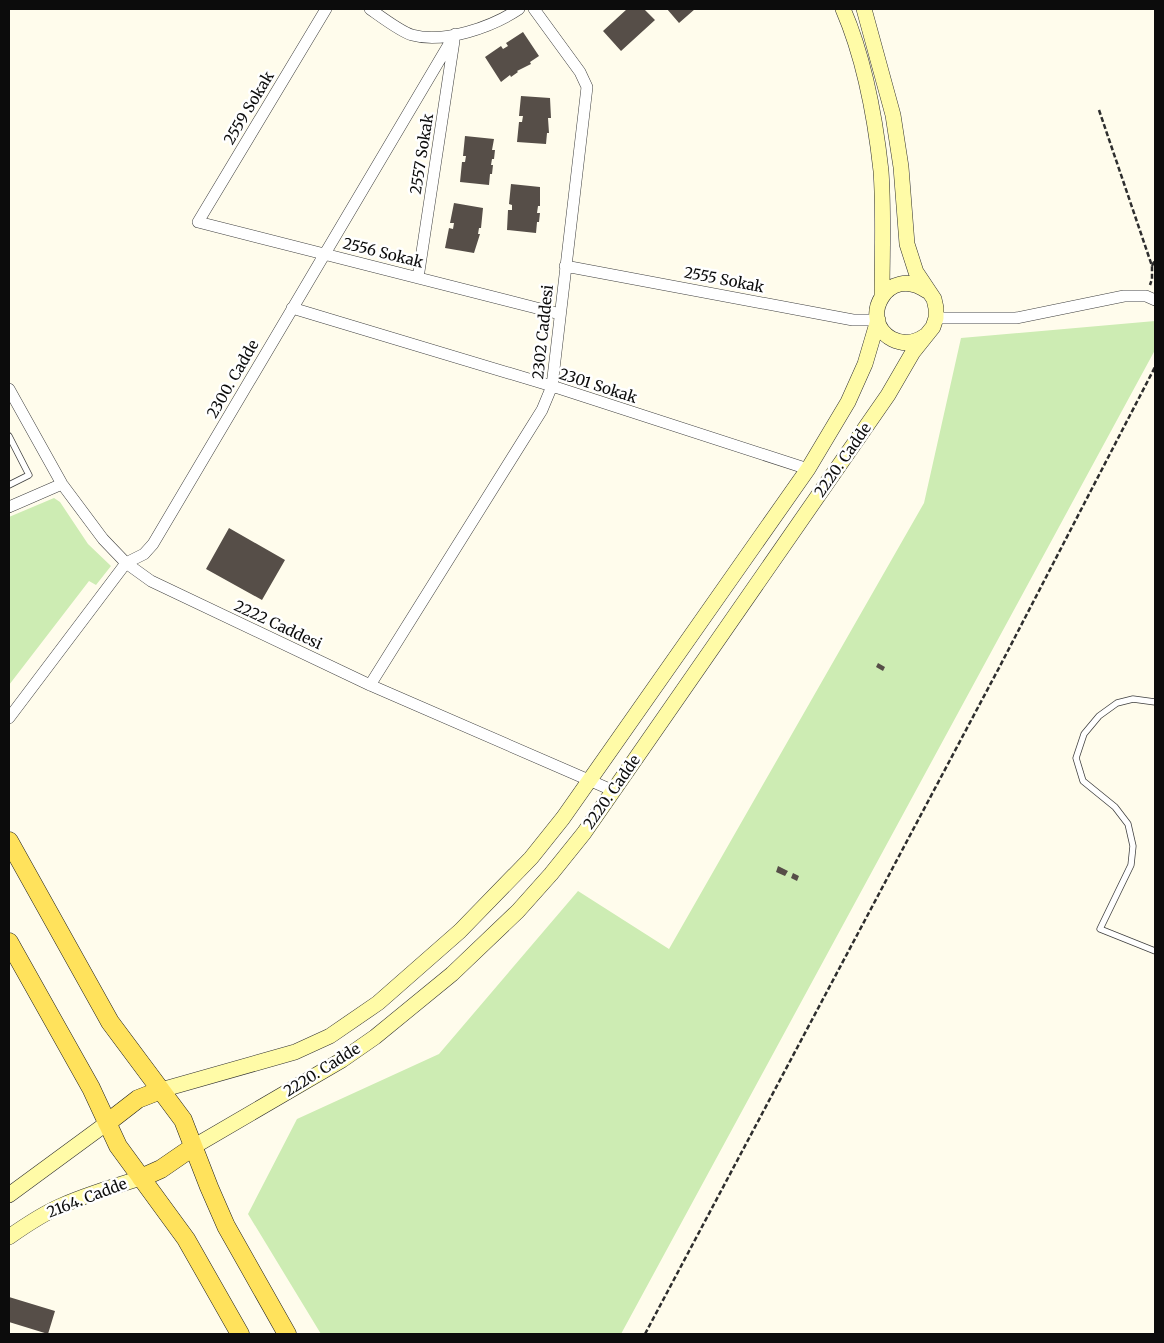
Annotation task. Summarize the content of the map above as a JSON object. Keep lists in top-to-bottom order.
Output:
{
  "streets": {
    "street": [
      "2559 Sokak",
      "2557 Sokak",
      "2556 Sokak",
      "2555 Sokak",
      "2302 Caddesi",
      "2300. Cadde",
      "2301 Sokak",
      "2220. Cadde",
      "2222 Caddesi",
      "2164. Cadde"
    ]
  },
  "crossings": [
    ["2559 Sokak", "2556 Sokak"],
    ["2557 Sokak", "2556 Sokak"],
    ["2557 Sokak", "2300. Cadde"],
    ["2556 Sokak", "2302 Caddesi"],
    ["2556 Sokak", "2300. Cadde"],
    ["2555 Sokak", "2302 Caddesi"],
    ["2555 Sokak", "2220. Cadde"],
    ["2302 Caddesi", "2301 Sokak"],
    ["2302 Caddesi", "2222 Caddesi"],
    ["2300. Cadde", "2301 Sokak"],
    ["2300. Cadde", "2222 Caddesi"],
    ["2301 Sokak", "2220. Cadde"],
    ["2220. Cadde", "2222 Caddesi"],
    ["2220. Cadde", "2164. Cadde"]
  ]
}
